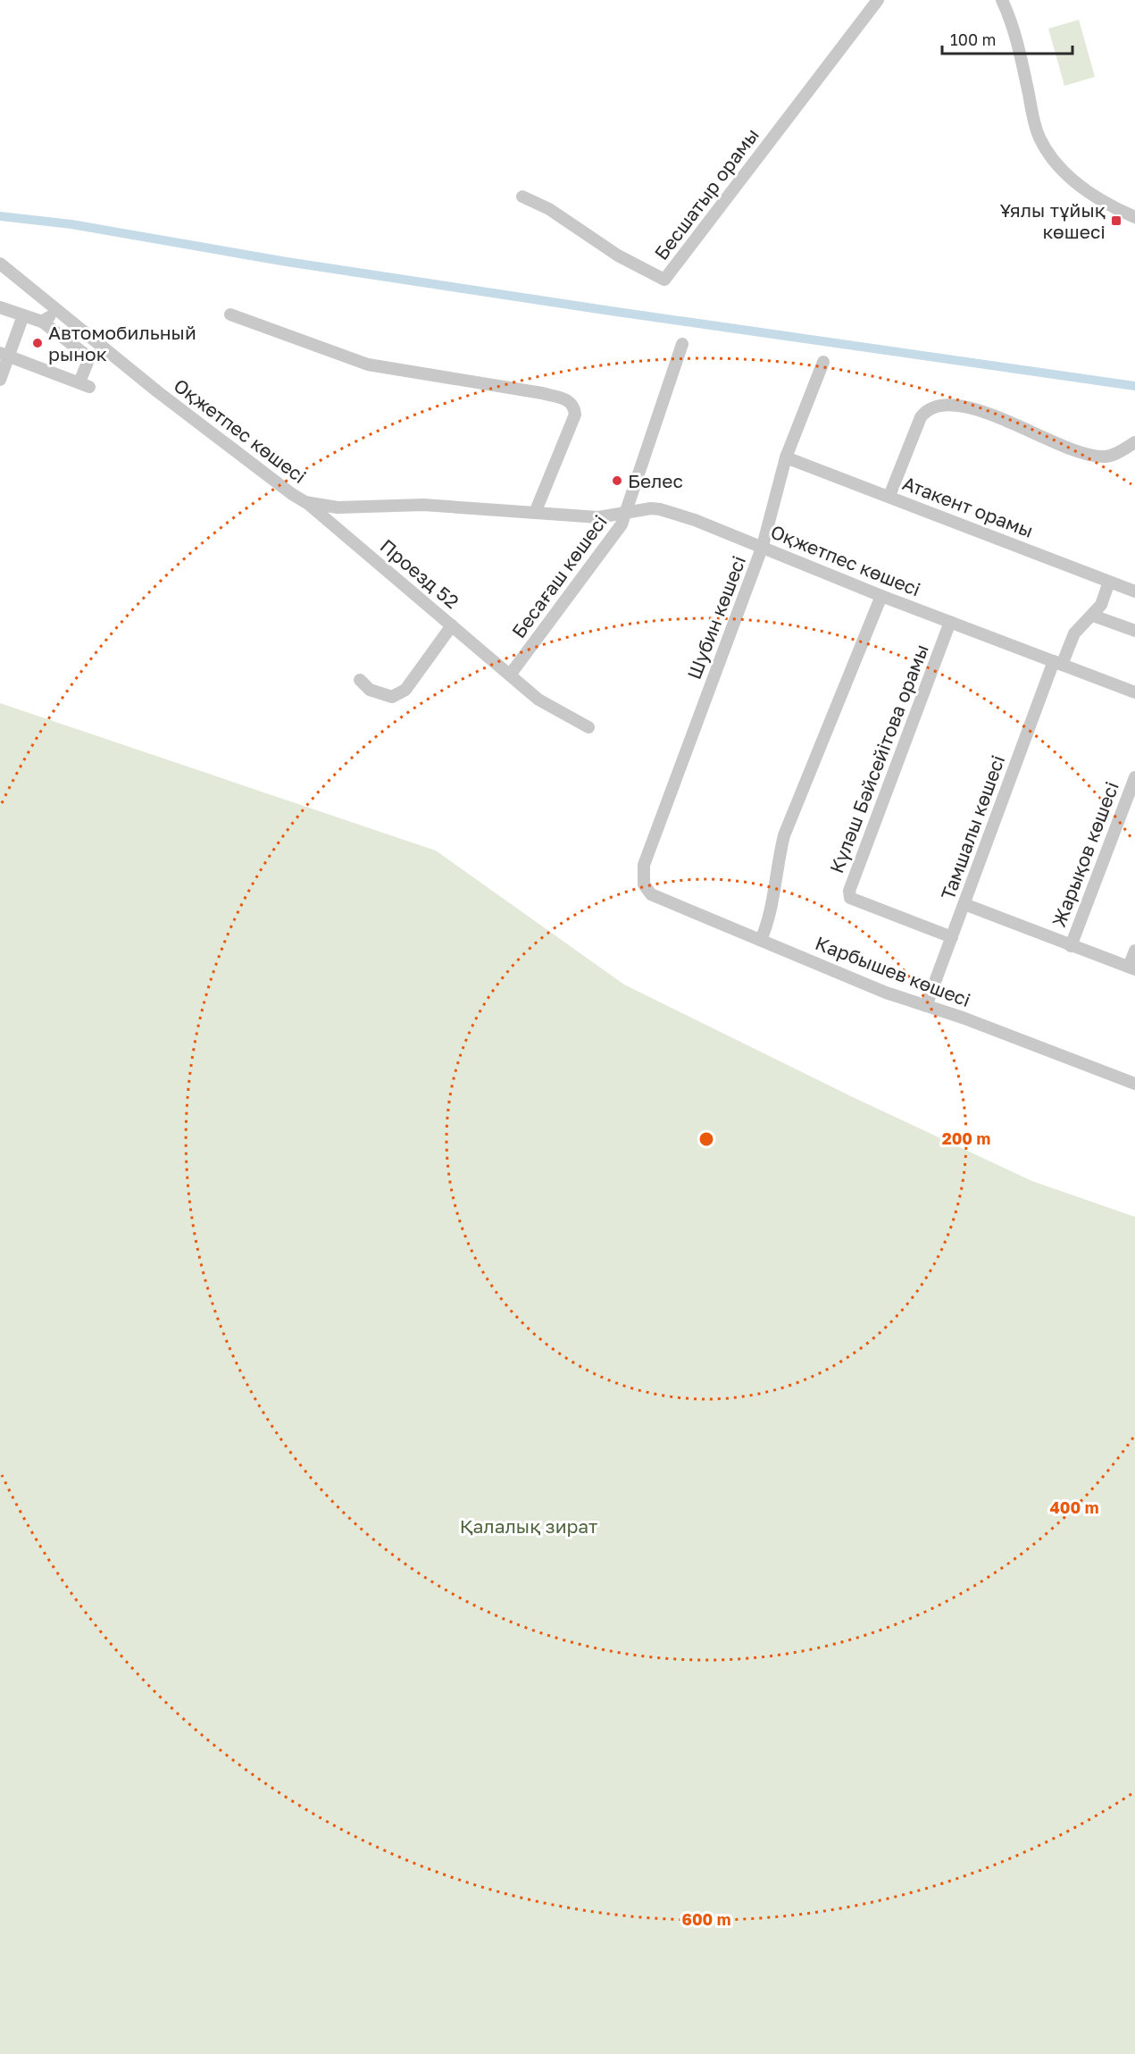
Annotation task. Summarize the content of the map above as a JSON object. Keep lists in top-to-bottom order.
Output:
{
  "streets": {
    "street": [
      "Бесшатыр орамы",
      "Оқжетпес көшесі",
      "Атакент орамы",
      "Проезд 52",
      "Бесағаш көшесі",
      "Шубин көшесі",
      "Күләш Бәйсейітова орамы",
      "Тамшалы көшесі",
      "Жарықов көшесі",
      "Карбышев көшесі"
    ]
  },
  "crossings": [
    ["Оқжетпес көшесі", "Проезд 52"],
    ["Оқжетпес көшесі", "Бесағаш көшесі"],
    ["Оқжетпес көшесі", "Шубин көшесі"],
    ["Оқжетпес көшесі", "Күләш Бәйсейітова орамы"],
    ["Оқжетпес көшесі", "Тамшалы көшесі"],
    ["Атакент орамы", "Шубин көшесі"],
    ["Атакент орамы", "Тамшалы көшесі"],
    ["Проезд 52", "Бесағаш көшесі"],
    ["Шубин көшесі", "Карбышев көшесі"],
    ["Күләш Бәйсейітова орамы", "Тамшалы көшесі"],
    ["Тамшалы көшесі", "Карбышев көшесі"]
  ],
  "parks": ["Қалалық зират"],
  "places": {
    "transit": ["Ұялы тұйық көшесі"],
    "other": ["Автомобильный рынок", "Белес"]
  },
  "scale_bar": "100 m",
  "rings": ["200 m", "400 m", "600 m"]
}
